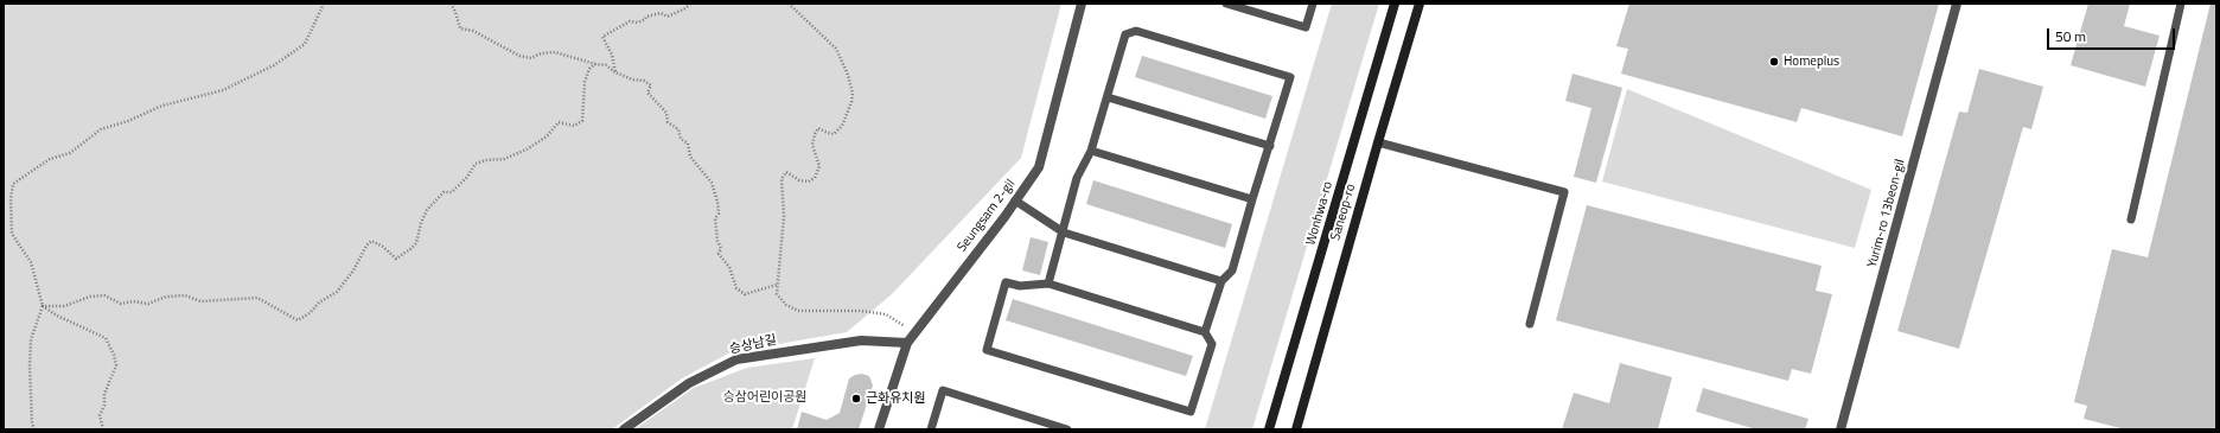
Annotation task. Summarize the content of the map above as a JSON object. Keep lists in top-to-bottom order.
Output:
{
  "streets": {
    "street": [
      "Saneop-ro",
      "Wonhwa-ro",
      "Yurim-ro 13beon-gil",
      "Seungsam 2-gil",
      "승상남길"
    ]
  },
  "crossings": [
    ["Seungsam 2-gil", "승상남길"]
  ],
  "parks": ["승삼어린이공원"],
  "places": ["Homeplus", "근화유치원"],
  "scale_bar": "50 m"
}
